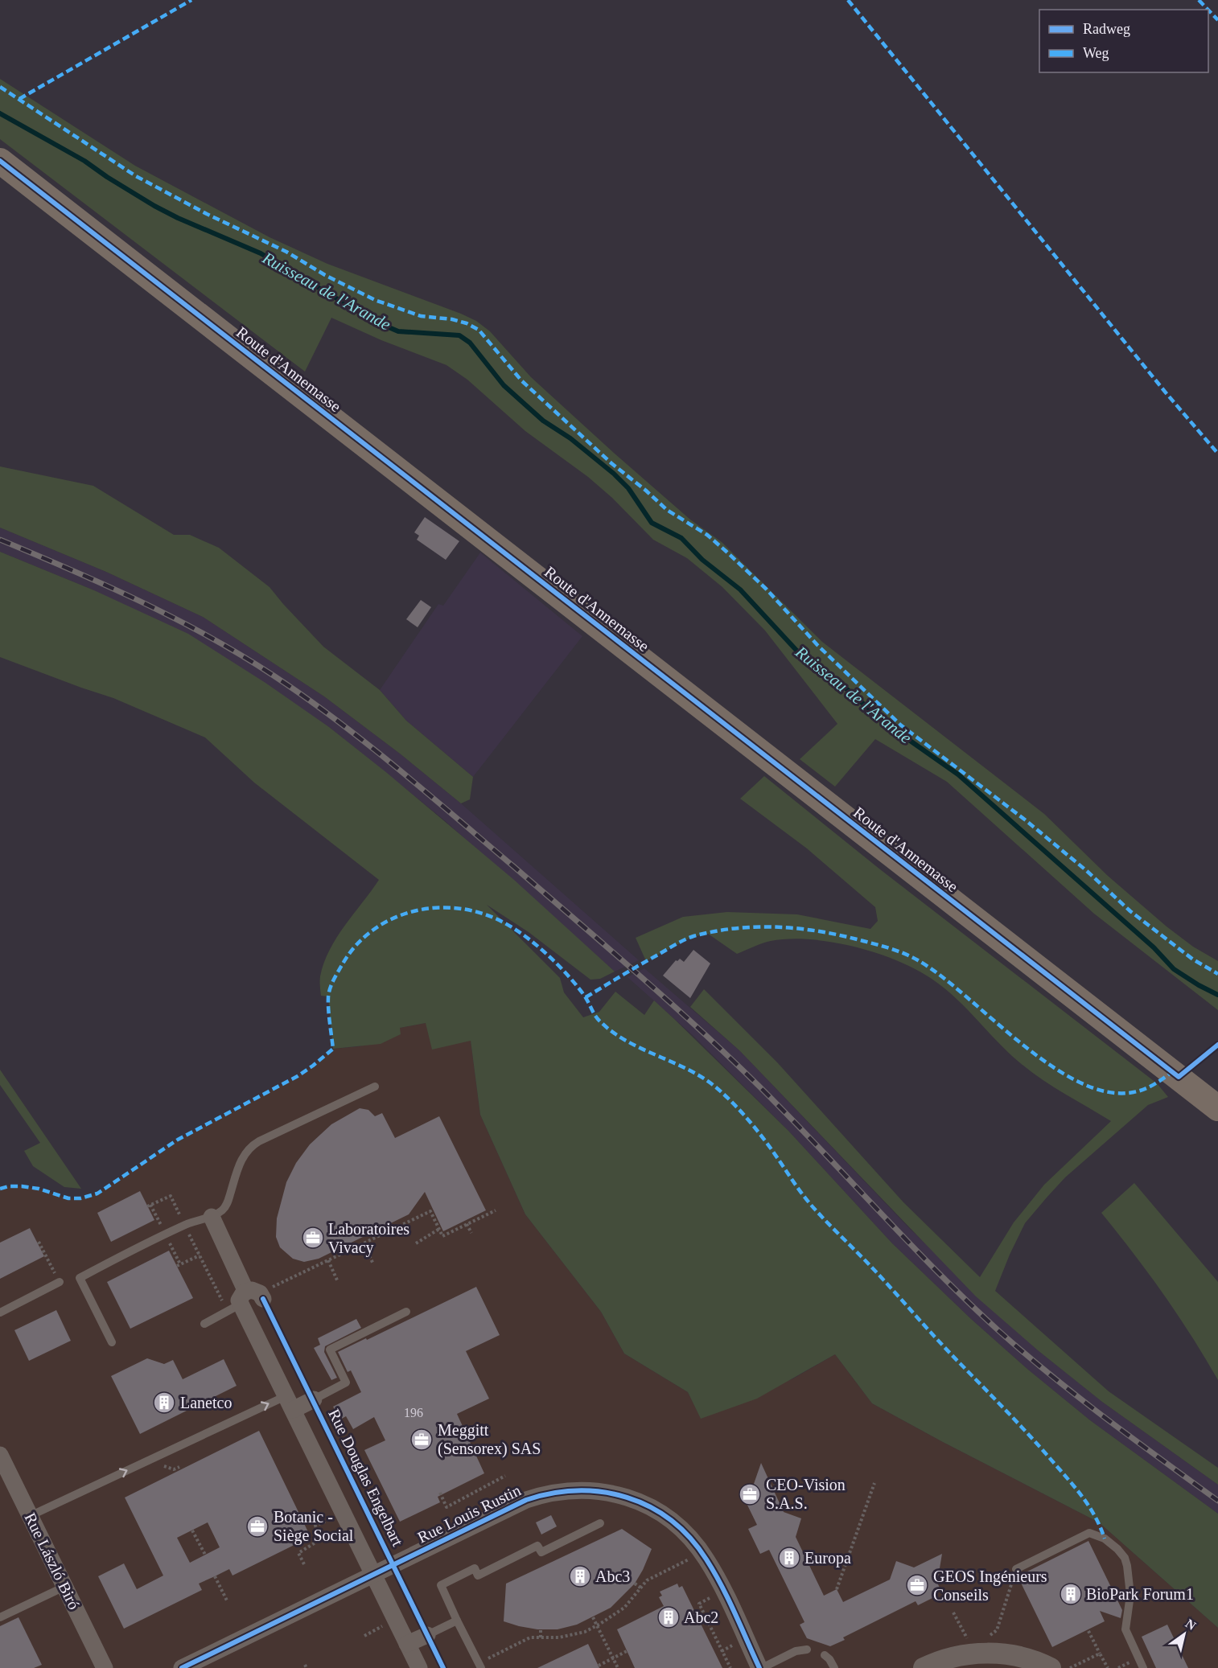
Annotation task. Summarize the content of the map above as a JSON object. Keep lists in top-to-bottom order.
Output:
{
  "streets": {
    "main road": ["Route d'Annemasse"],
    "street": ["Rue Louis Rustin", "Rue László Biró"],
    "cycle path": ["Rue Douglas Engelbart"]
  },
  "water": ["Ruisseau de l'Arande"],
  "places": {
    "office": [
      "Laboratoires Vivacy",
      "Meggitt (Sensorex) SAS",
      "CEO-Vision S.A.S.",
      "Botanic - Siège Social",
      "GEOS Ingénieurs Conseils"
    ],
    "building": [
      "Lanetco",
      "Europa",
      "Abc3",
      "BioPark Forum1",
      "Abc2"
    ]
  },
  "house_numbers": ["196"],
  "legend": ["Radweg", "Weg"],
  "north": "top right"
}
